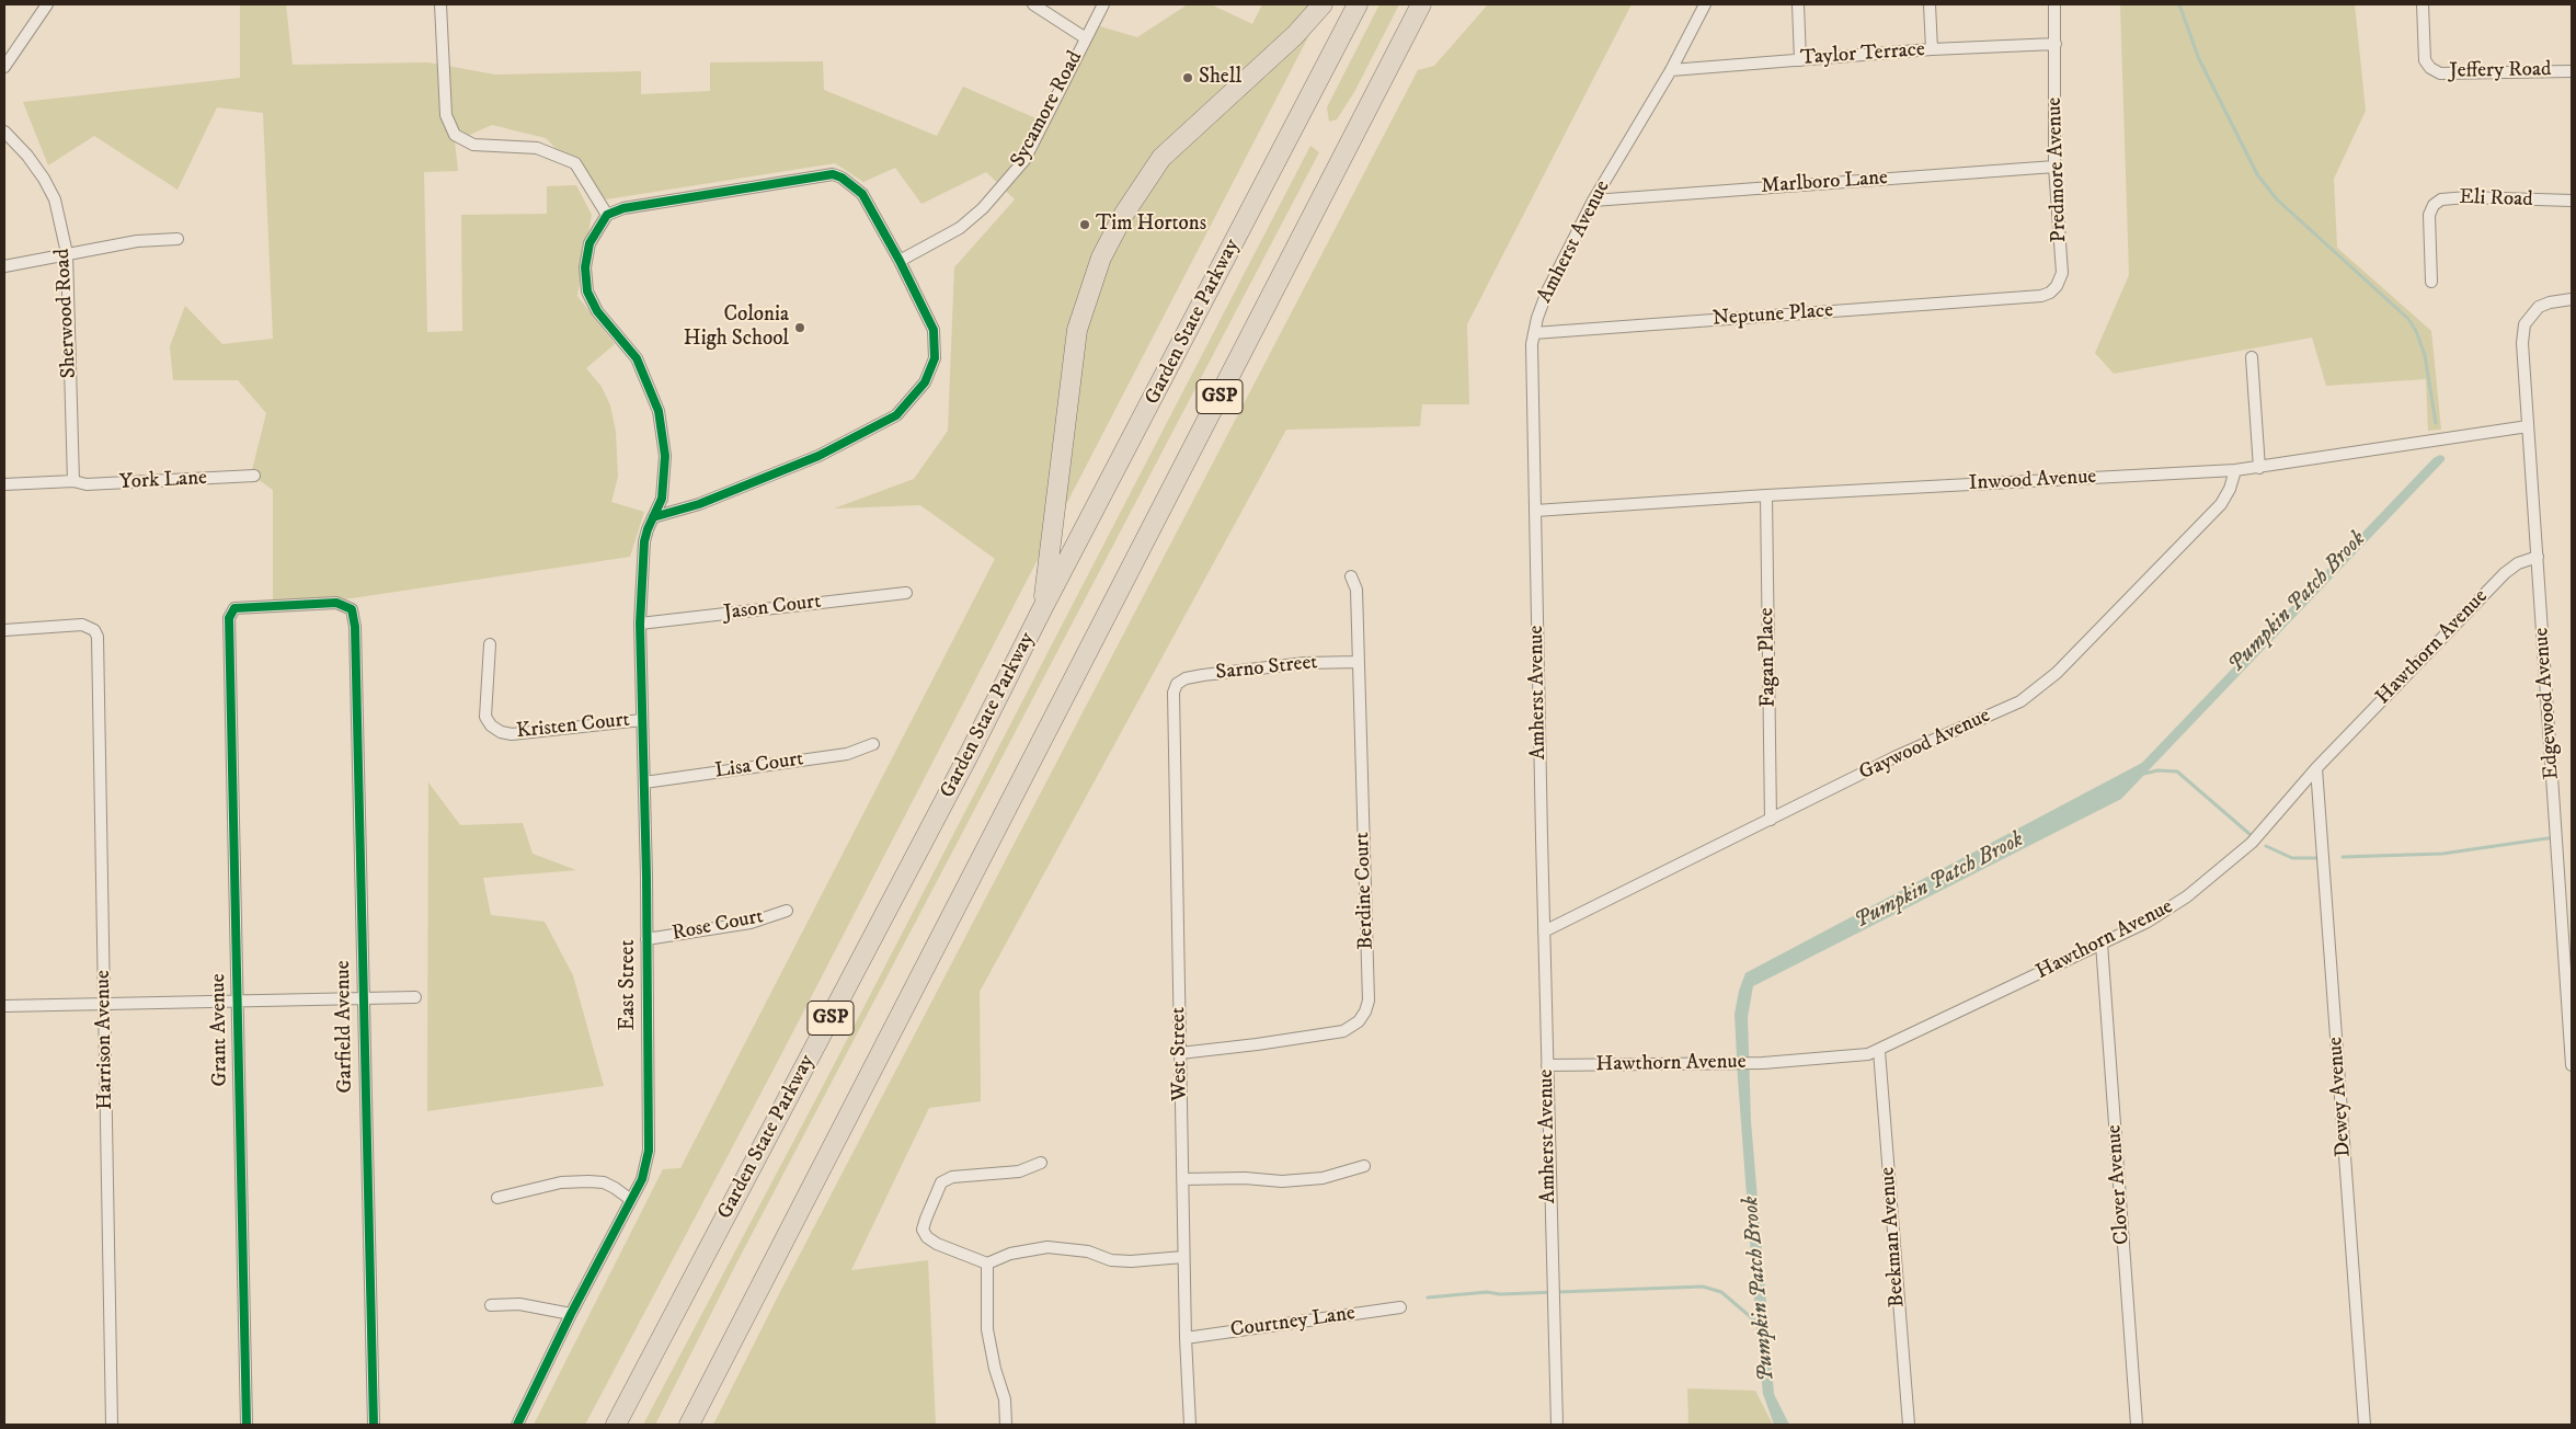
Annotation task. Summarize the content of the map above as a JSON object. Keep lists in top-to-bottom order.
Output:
{
  "streets": {
    "highway": ["Garden State Parkway", "GSP"],
    "street": [
      "Taylor Terrace",
      "Jeffery Road",
      "Sycamore Road",
      "Predmore Avenue",
      "Marlboro Lane",
      "Eli Road",
      "Amherst Avenue",
      "Sherwood Road",
      "Neptune Place",
      "York Lane",
      "Inwood Avenue",
      "Jason Court",
      "Hawthorn Avenue",
      "Fagan Place",
      "Sarno Street",
      "Edgewood Avenue",
      "Kristen Court",
      "Gaywood Avenue",
      "Lisa Court",
      "Berdine Court",
      "Rose Court",
      "East Street",
      "Garfield Avenue",
      "Grant Avenue",
      "Harrison Avenue",
      "West Street",
      "Dewey Avenue",
      "Clover Avenue",
      "Beekman Avenue",
      "Courtney Lane"
    ]
  },
  "crossings": [
    ["Taylor Terrace", "Predmore Avenue"],
    ["Taylor Terrace", "Amherst Avenue"],
    ["Predmore Avenue", "Marlboro Lane"],
    ["Predmore Avenue", "Neptune Place"],
    ["Marlboro Lane", "Amherst Avenue"],
    ["Amherst Avenue", "Neptune Place"],
    ["Amherst Avenue", "Inwood Avenue"],
    ["Amherst Avenue", "Hawthorn Avenue"],
    ["Amherst Avenue", "Gaywood Avenue"],
    ["Sherwood Road", "York Lane"],
    ["Inwood Avenue", "Fagan Place"],
    ["Inwood Avenue", "Edgewood Avenue"],
    ["Inwood Avenue", "Gaywood Avenue"],
    ["Jason Court", "East Street"],
    ["Hawthorn Avenue", "Edgewood Avenue"],
    ["Hawthorn Avenue", "Dewey Avenue"],
    ["Hawthorn Avenue", "Clover Avenue"],
    ["Hawthorn Avenue", "Beekman Avenue"],
    ["Fagan Place", "Gaywood Avenue"],
    ["Sarno Street", "Berdine Court"],
    ["Sarno Street", "West Street"],
    ["Kristen Court", "East Street"],
    ["Lisa Court", "East Street"],
    ["Berdine Court", "West Street"],
    ["Rose Court", "East Street"],
    ["Garfield Avenue", "Grant Avenue"],
    ["West Street", "Courtney Lane"]
  ],
  "water": ["Pumpkin Patch Brook"],
  "places": ["Shell", "Tim Hortons", "Colonia High School"]
}
